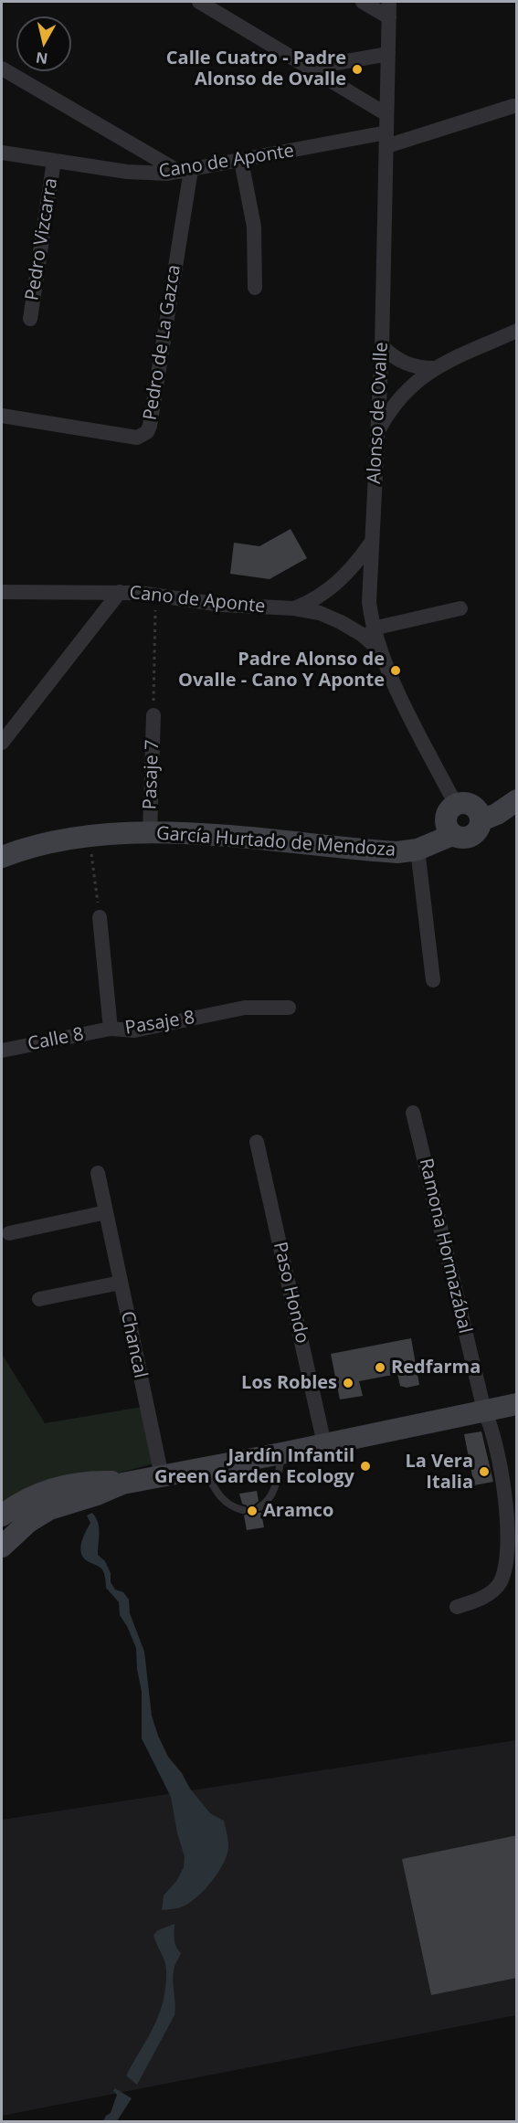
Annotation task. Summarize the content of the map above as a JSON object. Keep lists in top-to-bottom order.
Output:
{
  "streets": {
    "main road": ["García Hurtado de Mendoza"],
    "street": [
      "Cano de Aponte",
      "Pedro Vizcarra",
      "Pedro de La Gazca",
      "Alonso de Ovalle",
      "Pasaje 7",
      "Pasaje 8",
      "Calle 8",
      "Ramona Hormazábal",
      "Paso Hondo",
      "Chancal"
    ]
  },
  "crossings": [
    ["Cano de Aponte", "Pedro Vizcarra"],
    ["Cano de Aponte", "Pedro de La Gazca"],
    ["Cano de Aponte", "Alonso de Ovalle"],
    ["Alonso de Ovalle", "García Hurtado de Mendoza"],
    ["Pasaje 7", "García Hurtado de Mendoza"],
    ["Pasaje 8", "Calle 8"]
  ],
  "places": [
    "Calle Cuatro - Padre Alonso de Ovalle",
    "Padre Alonso de Ovalle - Cano Y Aponte",
    "Redfarma",
    "Los Robles",
    "Jardín Infantil Green Garden Ecology",
    "La Vera Italia",
    "Aramco"
  ],
  "north": "bottom"
}
